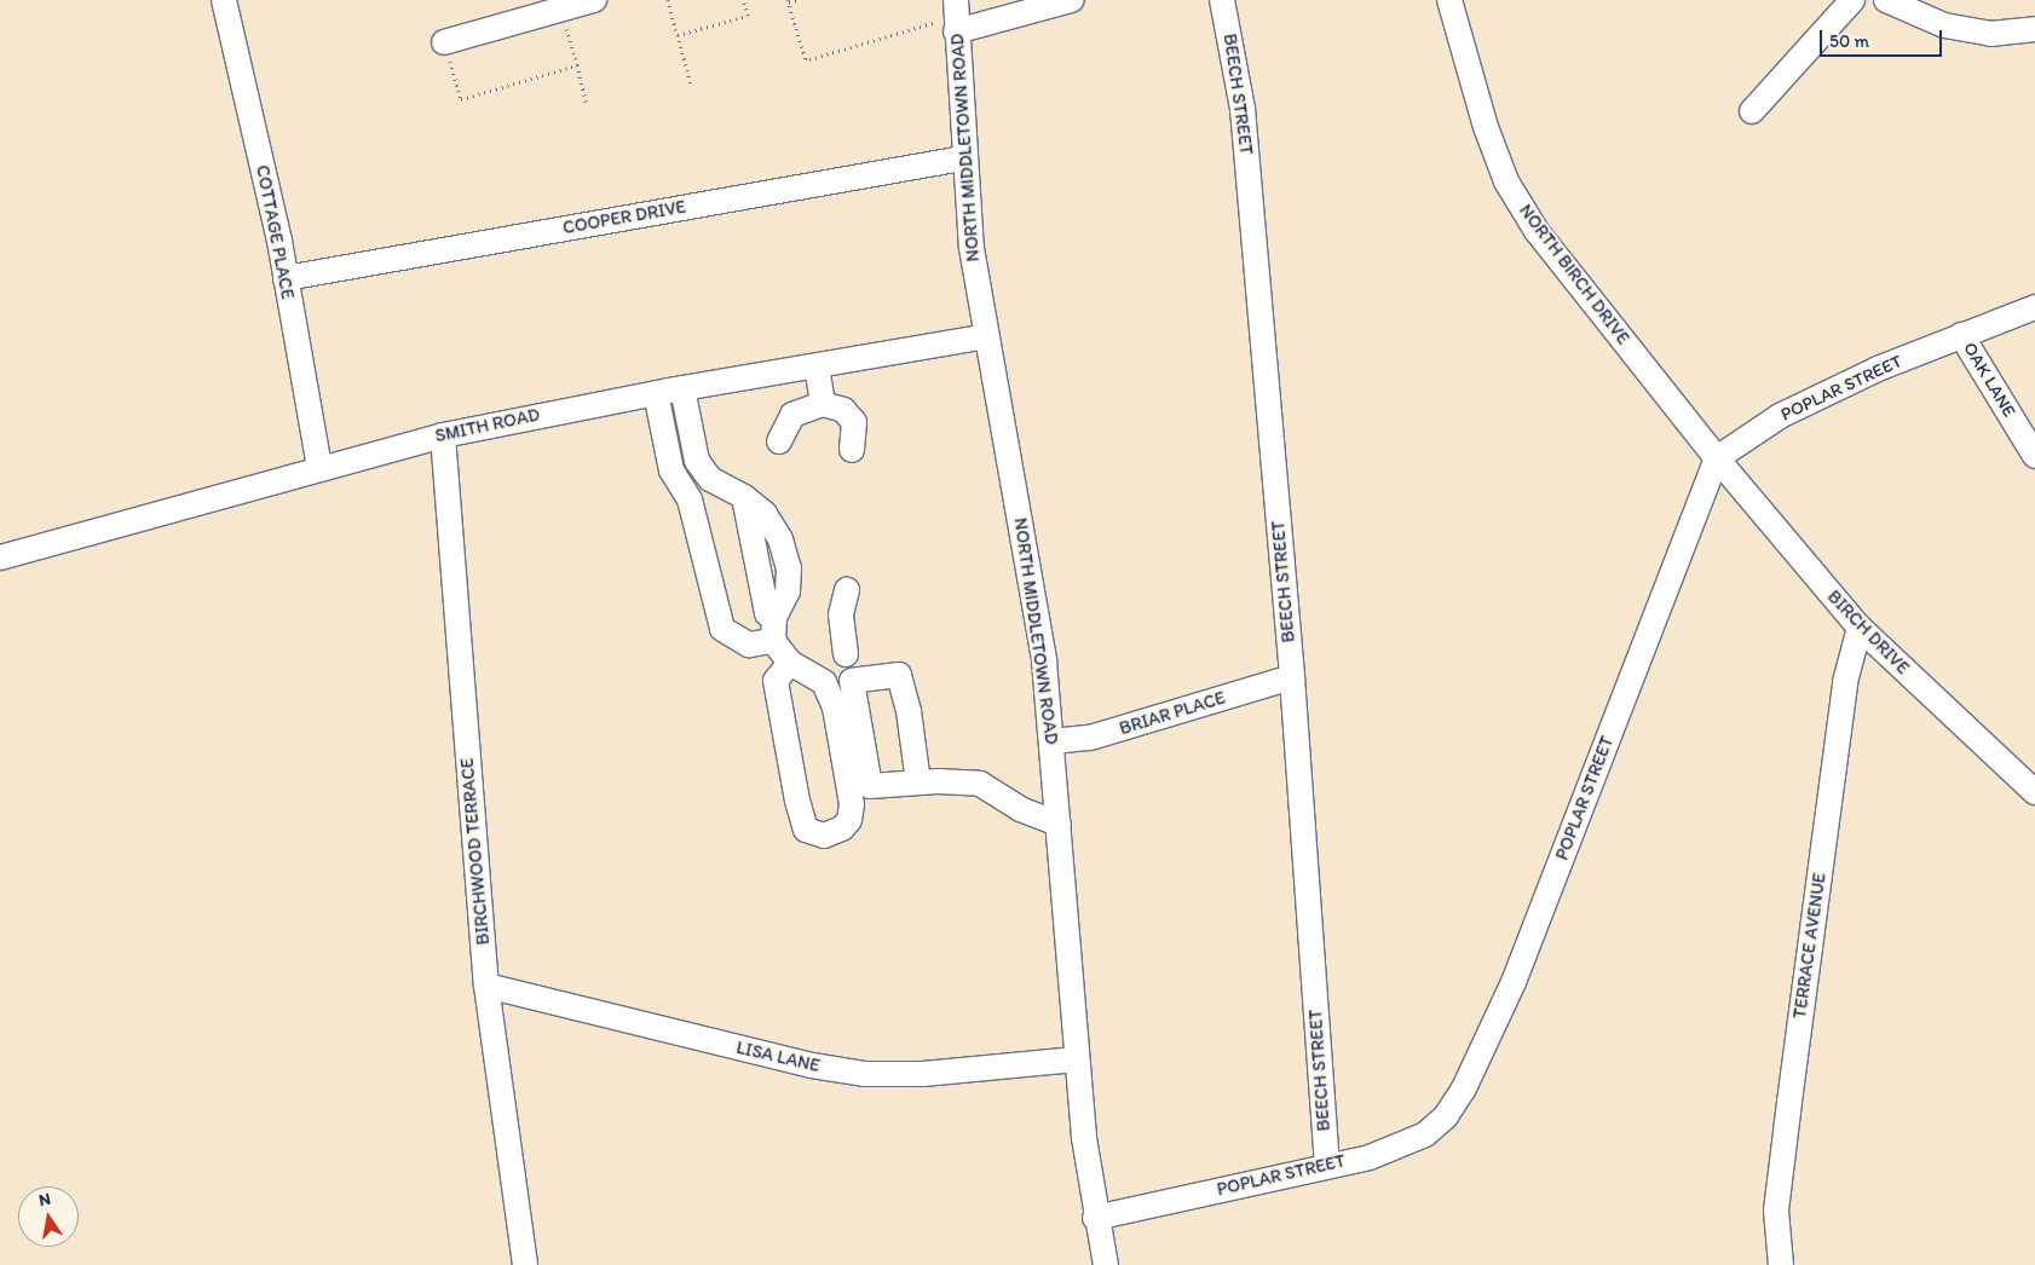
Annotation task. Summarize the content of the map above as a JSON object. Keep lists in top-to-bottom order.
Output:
{
  "streets": {
    "street": [
      "BEECH STREET",
      "NORTH MIDDLETOWN ROAD",
      "COOPER DRIVE",
      "COTTAGE PLACE",
      "NORTH BIRCH DRIVE",
      "OAK LANE",
      "POPLAR STREET",
      "SMITH ROAD",
      "BIRCH DRIVE",
      "BRIAR PLACE",
      "BIRCHWOOD TERRACE",
      "TERRACE AVENUE",
      "LISA LANE"
    ]
  },
  "crossings": [
    ["BEECH STREET", "POPLAR STREET"],
    ["BEECH STREET", "BRIAR PLACE"],
    ["NORTH MIDDLETOWN ROAD", "COOPER DRIVE"],
    ["NORTH MIDDLETOWN ROAD", "POPLAR STREET"],
    ["NORTH MIDDLETOWN ROAD", "SMITH ROAD"],
    ["NORTH MIDDLETOWN ROAD", "BRIAR PLACE"],
    ["NORTH MIDDLETOWN ROAD", "LISA LANE"],
    ["COOPER DRIVE", "COTTAGE PLACE"],
    ["COTTAGE PLACE", "SMITH ROAD"],
    ["NORTH BIRCH DRIVE", "POPLAR STREET"],
    ["NORTH BIRCH DRIVE", "BIRCH DRIVE"],
    ["OAK LANE", "POPLAR STREET"],
    ["POPLAR STREET", "BIRCH DRIVE"],
    ["SMITH ROAD", "BIRCHWOOD TERRACE"],
    ["BIRCH DRIVE", "TERRACE AVENUE"],
    ["BIRCHWOOD TERRACE", "LISA LANE"]
  ],
  "scale_bar": "50 m",
  "north": "top"
}
